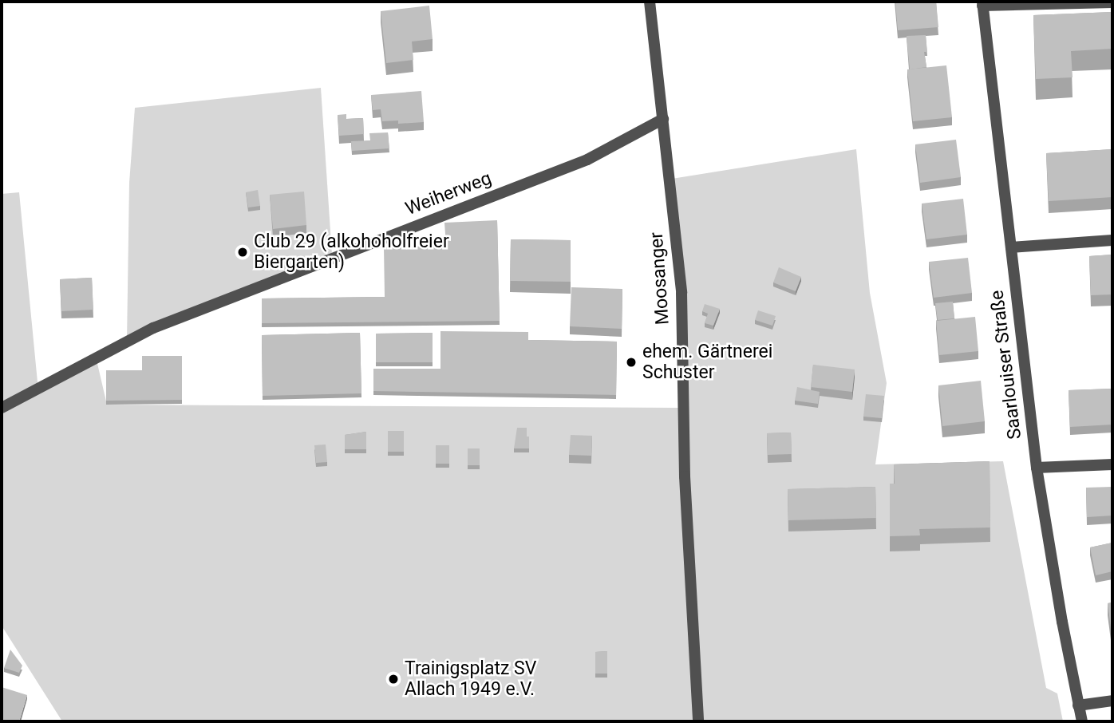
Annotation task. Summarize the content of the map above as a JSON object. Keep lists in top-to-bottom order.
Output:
{
  "streets": {
    "street": ["Weiherweg", "Moosanger", "Saarlouiser Straße"]
  },
  "crossings": [
    ["Weiherweg", "Moosanger"]
  ],
  "places": ["Club 29 (alkohoholfreier Biergarten)", "ehem. Gärtnerei Schuster", "Trainigsplatz SV Allach 1949 e.V."]
}
